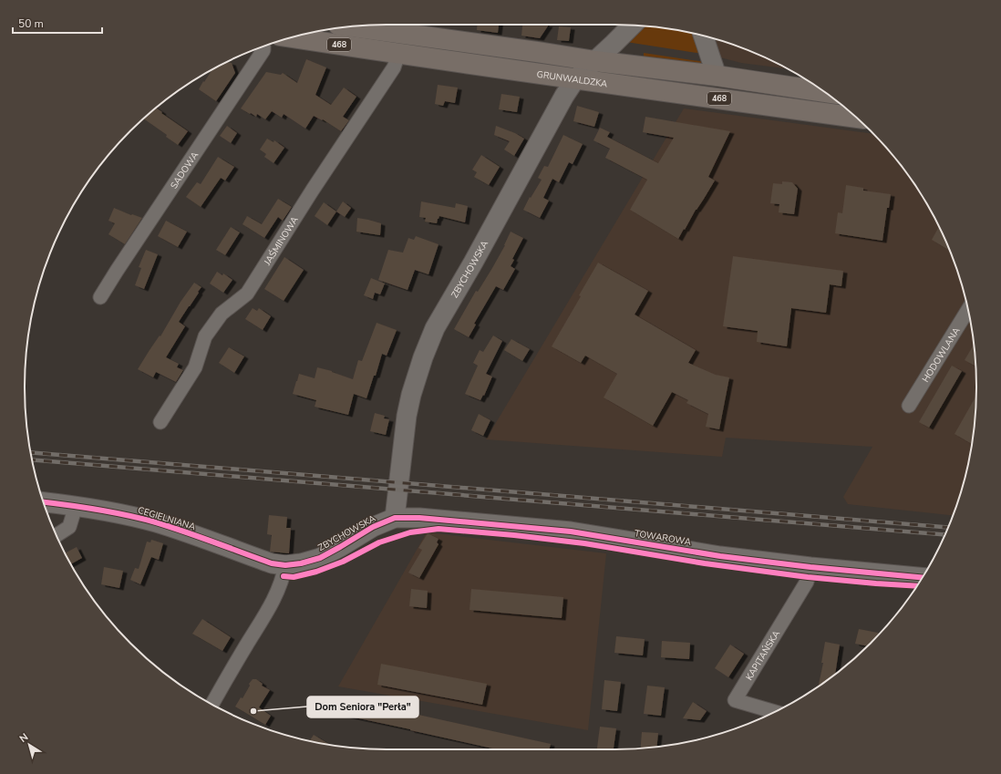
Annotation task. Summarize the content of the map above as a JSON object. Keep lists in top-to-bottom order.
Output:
{
  "streets": {
    "main road": ["468", "GRUNWALDZKA"],
    "street": [
      "SADOWA",
      "JAŚMINOWA",
      "ZBYCHOWSKA",
      "HODOWLANA",
      "CEGIELNIANA",
      "TOWAROWA",
      "KAPITAŃSKA"
    ]
  },
  "crossings": [
    ["468", "ZBYCHOWSKA"],
    ["GRUNWALDZKA", "JAŚMINOWA"],
    ["GRUNWALDZKA", "ZBYCHOWSKA"],
    ["ZBYCHOWSKA", "CEGIELNIANA"],
    ["ZBYCHOWSKA", "TOWAROWA"],
    ["TOWAROWA", "KAPITAŃSKA"]
  ],
  "places": ["Dom Seniora \"Perła\""],
  "scale_bar": "50 m",
  "north": "top left"
}
